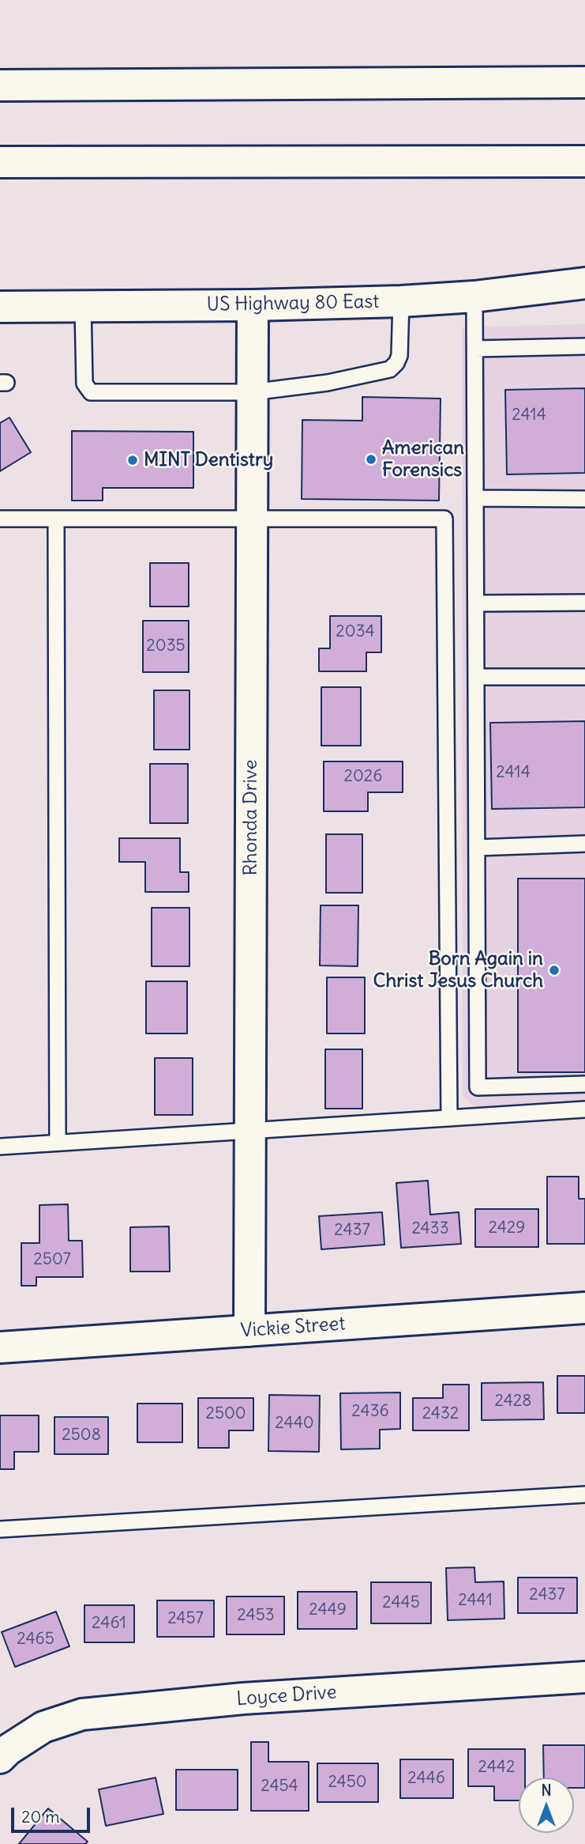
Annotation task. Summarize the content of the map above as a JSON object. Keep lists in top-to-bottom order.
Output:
{
  "streets": {
    "main road": [
      "US Highway 80 East",
      "Rhonda Drive",
      "Vickie Street",
      "Loyce Drive"
    ]
  },
  "crossings": [
    ["US Highway 80 East", "Rhonda Drive"],
    ["Rhonda Drive", "Vickie Street"]
  ],
  "places": ["American Forensics", "MINT Dentistry", "Born Again in Christ Jesus Church"],
  "house_numbers": [
    "2414",
    "2034",
    "2035",
    "2414",
    "2026",
    "2429",
    "2433",
    "2437",
    "2507",
    "2428",
    "2436",
    "2500",
    "2432",
    "2440",
    "2508",
    "2437",
    "2441",
    "2445",
    "2449",
    "2453",
    "2457",
    "2461",
    "2465",
    "2442",
    "2446",
    "2450",
    "2454"
  ],
  "scale_bar": "20 m",
  "north": "top"
}
